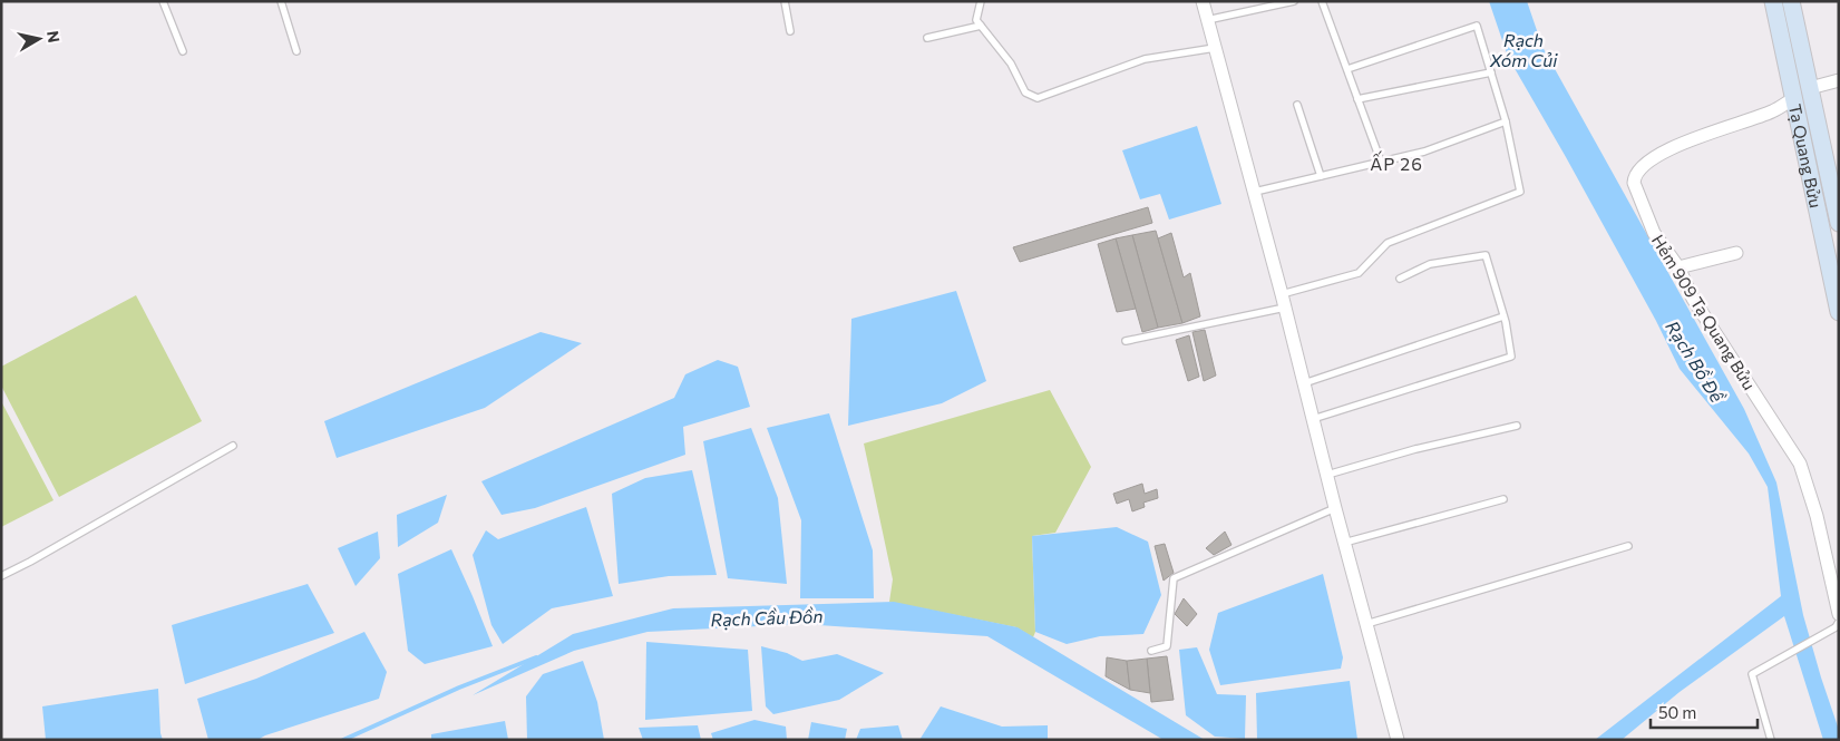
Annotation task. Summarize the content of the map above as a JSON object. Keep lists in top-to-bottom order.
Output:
{
  "streets": {
    "main road": ["Tạ Quang Bửu"],
    "street": ["Hẻm 909 Tạ Quang Bửu"]
  },
  "crossings": [
    ["Tạ Quang Bửu", "Hẻm 909 Tạ Quang Bửu"]
  ],
  "districts": ["ẤP 26"],
  "water": ["Rạch Xóm Củi", "Rạch Bồ Đề", "Rạch Cầu Đồn"],
  "scale_bar": "50 m",
  "north": "right"
}
